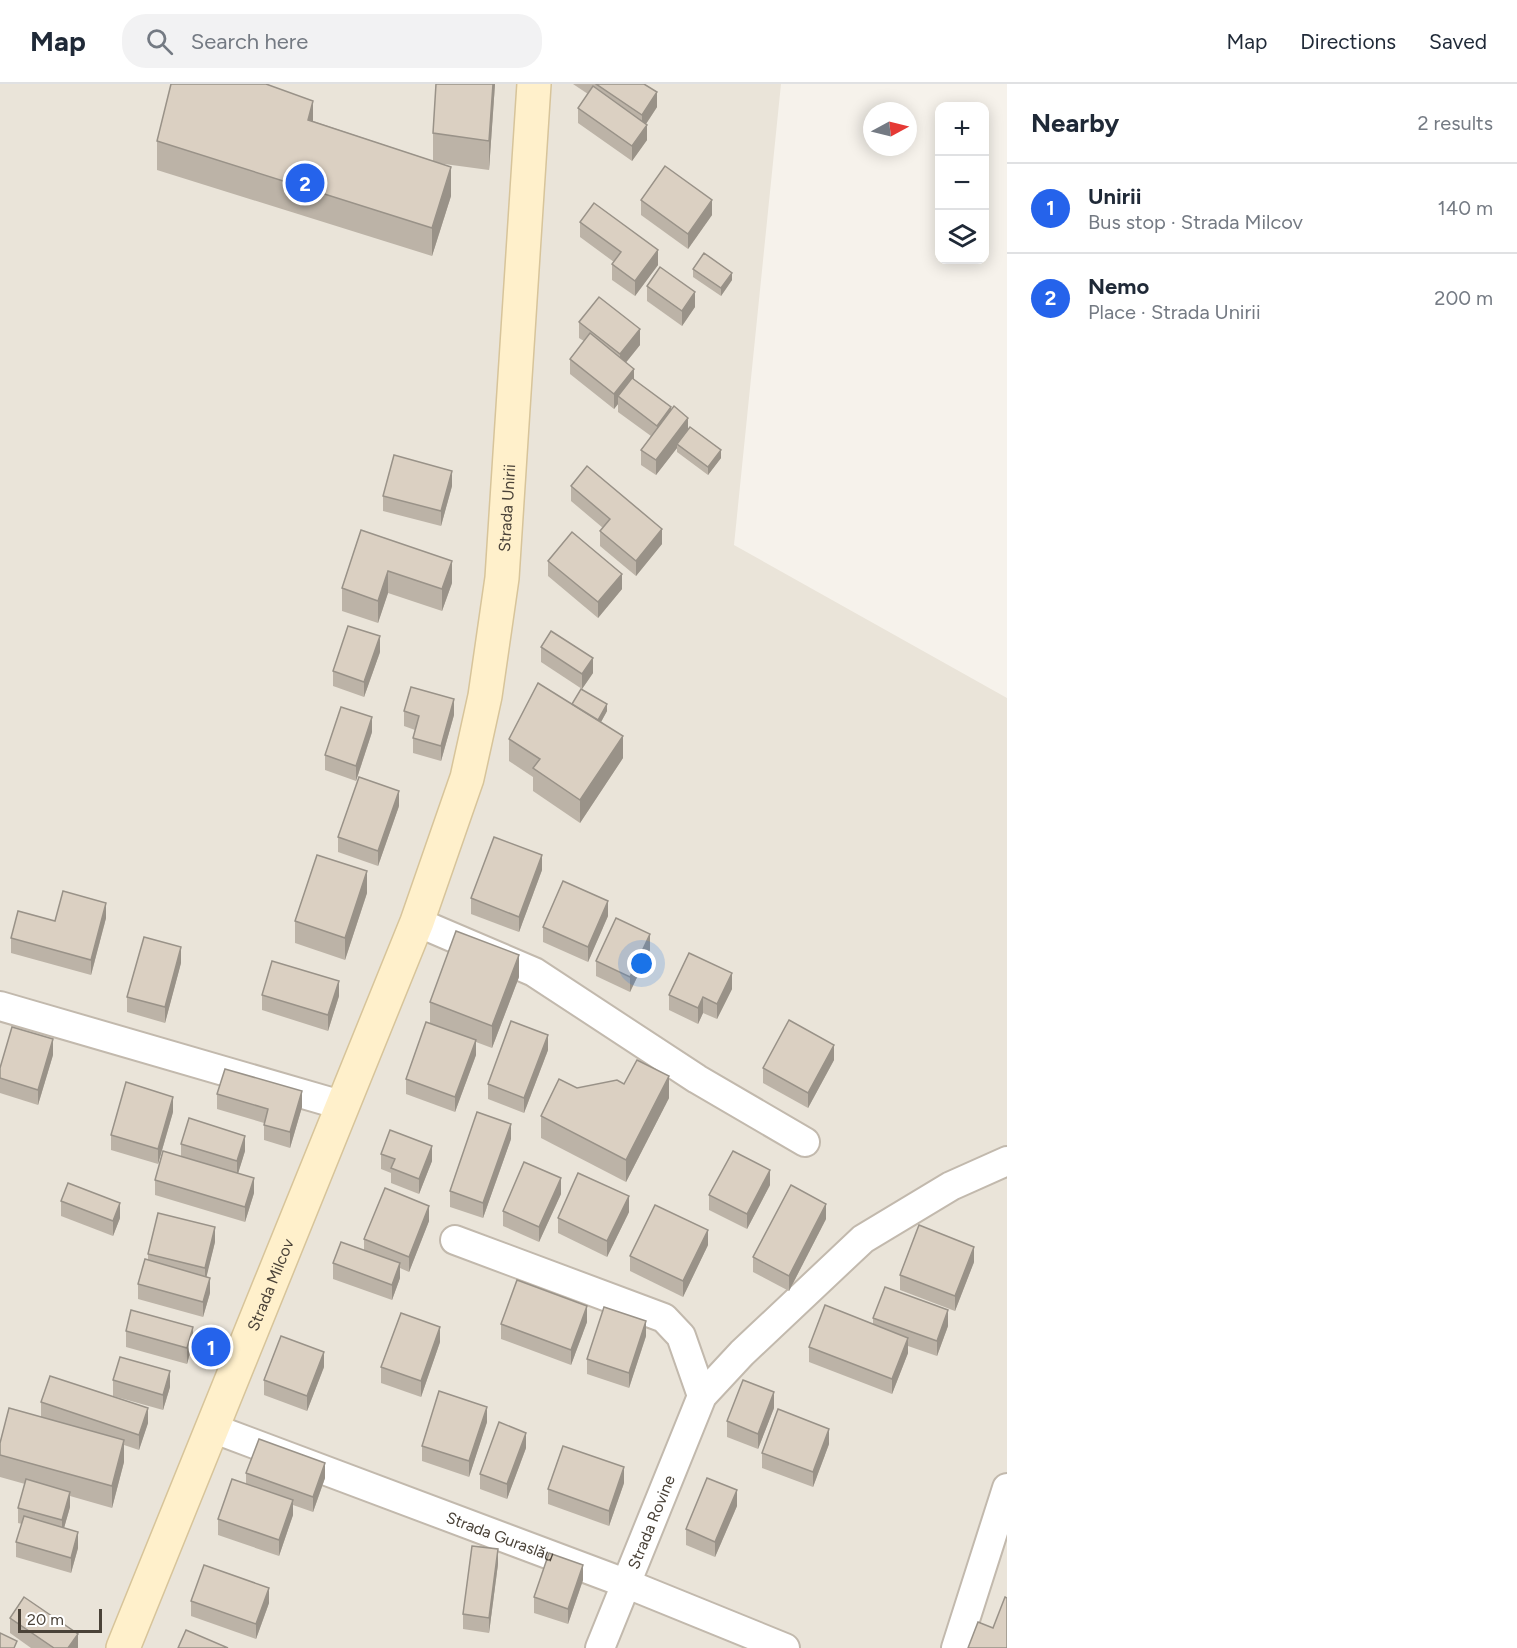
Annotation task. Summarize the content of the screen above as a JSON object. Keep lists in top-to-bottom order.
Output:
{
  "streets": {
    "main road": ["Strada Unirii", "Strada Milcov"],
    "street": ["Strada Rovine", "Strada Guraslău"]
  },
  "crossings": [
    ["Strada Unirii", "Strada Milcov"],
    ["Strada Milcov", "Strada Guraslău"],
    ["Strada Rovine", "Strada Guraslău"]
  ],
  "scale_bar": "20 m",
  "north": "right",
  "page": {
    "header": "Map",
    "search": "Search here",
    "nav": ["Map", "Directions", "Saved"],
    "heading": ["Nearby", "2 results"],
    "map_buttons": ["+", "−"],
    "pins": ["2", "1"],
    "list": [
      {
        "mark": "1",
        "name": "Unirii",
        "note": "Bus stop · Strada Milcov",
        "value": "140 m"
      },
      {
        "mark": "2",
        "name": "Nemo",
        "note": "Place · Strada Unirii",
        "value": "200 m"
      }
    ],
    "scale": "20 m"
  }
}
